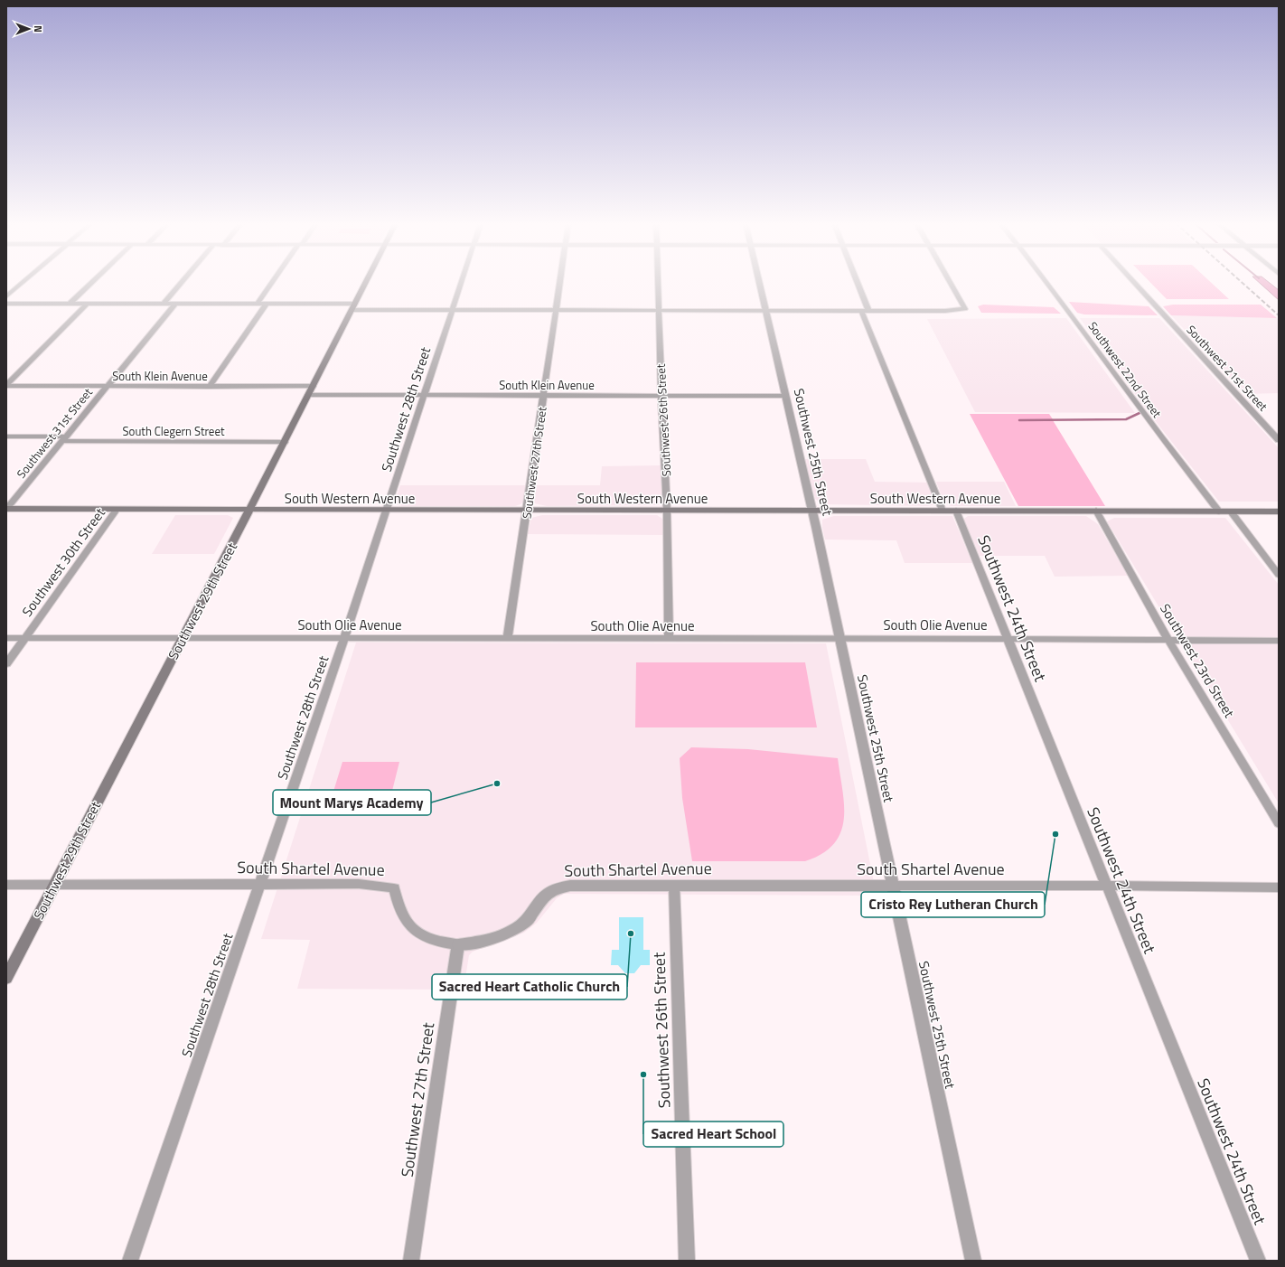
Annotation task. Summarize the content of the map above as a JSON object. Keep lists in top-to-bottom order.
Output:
{
  "streets": {
    "main road": ["South Western Avenue", "Southwest 29th Street"],
    "street": [
      "Southwest 21st Street",
      "Southwest 22nd Street",
      "South Klein Avenue",
      "Southwest 28th Street",
      "Southwest 26th Street",
      "South Clegern Street",
      "Southwest 31st Street",
      "Southwest 25th Street",
      "Southwest 27th Street",
      "Southwest 30th Street",
      "Southwest 24th Street",
      "South Olie Avenue",
      "Southwest 23rd Street",
      "South Shartel Avenue"
    ]
  },
  "crossings": [
    ["Southwest 22nd Street", "South Western Avenue"],
    ["South Klein Avenue", "Southwest 28th Street"],
    ["South Klein Avenue", "Southwest 26th Street"],
    ["South Klein Avenue", "Southwest 31st Street"],
    ["South Klein Avenue", "Southwest 25th Street"],
    ["South Klein Avenue", "Southwest 27th Street"],
    ["South Klein Avenue", "Southwest 29th Street"],
    ["Southwest 28th Street", "South Western Avenue"],
    ["Southwest 28th Street", "South Olie Avenue"],
    ["Southwest 28th Street", "South Shartel Avenue"],
    ["Southwest 26th Street", "South Western Avenue"],
    ["Southwest 26th Street", "South Olie Avenue"],
    ["Southwest 26th Street", "South Shartel Avenue"],
    ["South Clegern Street", "Southwest 31st Street"],
    ["South Clegern Street", "Southwest 29th Street"],
    ["Southwest 31st Street", "South Western Avenue"],
    ["Southwest 25th Street", "South Western Avenue"],
    ["Southwest 25th Street", "South Olie Avenue"],
    ["Southwest 25th Street", "South Shartel Avenue"],
    ["Southwest 27th Street", "South Western Avenue"],
    ["Southwest 27th Street", "South Olie Avenue"],
    ["Southwest 27th Street", "South Shartel Avenue"],
    ["South Western Avenue", "Southwest 30th Street"],
    ["South Western Avenue", "Southwest 29th Street"],
    ["South Western Avenue", "Southwest 24th Street"],
    ["South Western Avenue", "Southwest 23rd Street"],
    ["Southwest 30th Street", "South Olie Avenue"],
    ["Southwest 29th Street", "South Olie Avenue"],
    ["Southwest 29th Street", "South Shartel Avenue"],
    ["Southwest 24th Street", "South Olie Avenue"],
    ["Southwest 24th Street", "South Shartel Avenue"],
    ["South Olie Avenue", "Southwest 23rd Street"]
  ],
  "places": [
    "Mount Marys Academy",
    "Cristo Rey Lutheran Church",
    "Sacred Heart Catholic Church",
    "Sacred Heart School"
  ],
  "north": "right"
}
